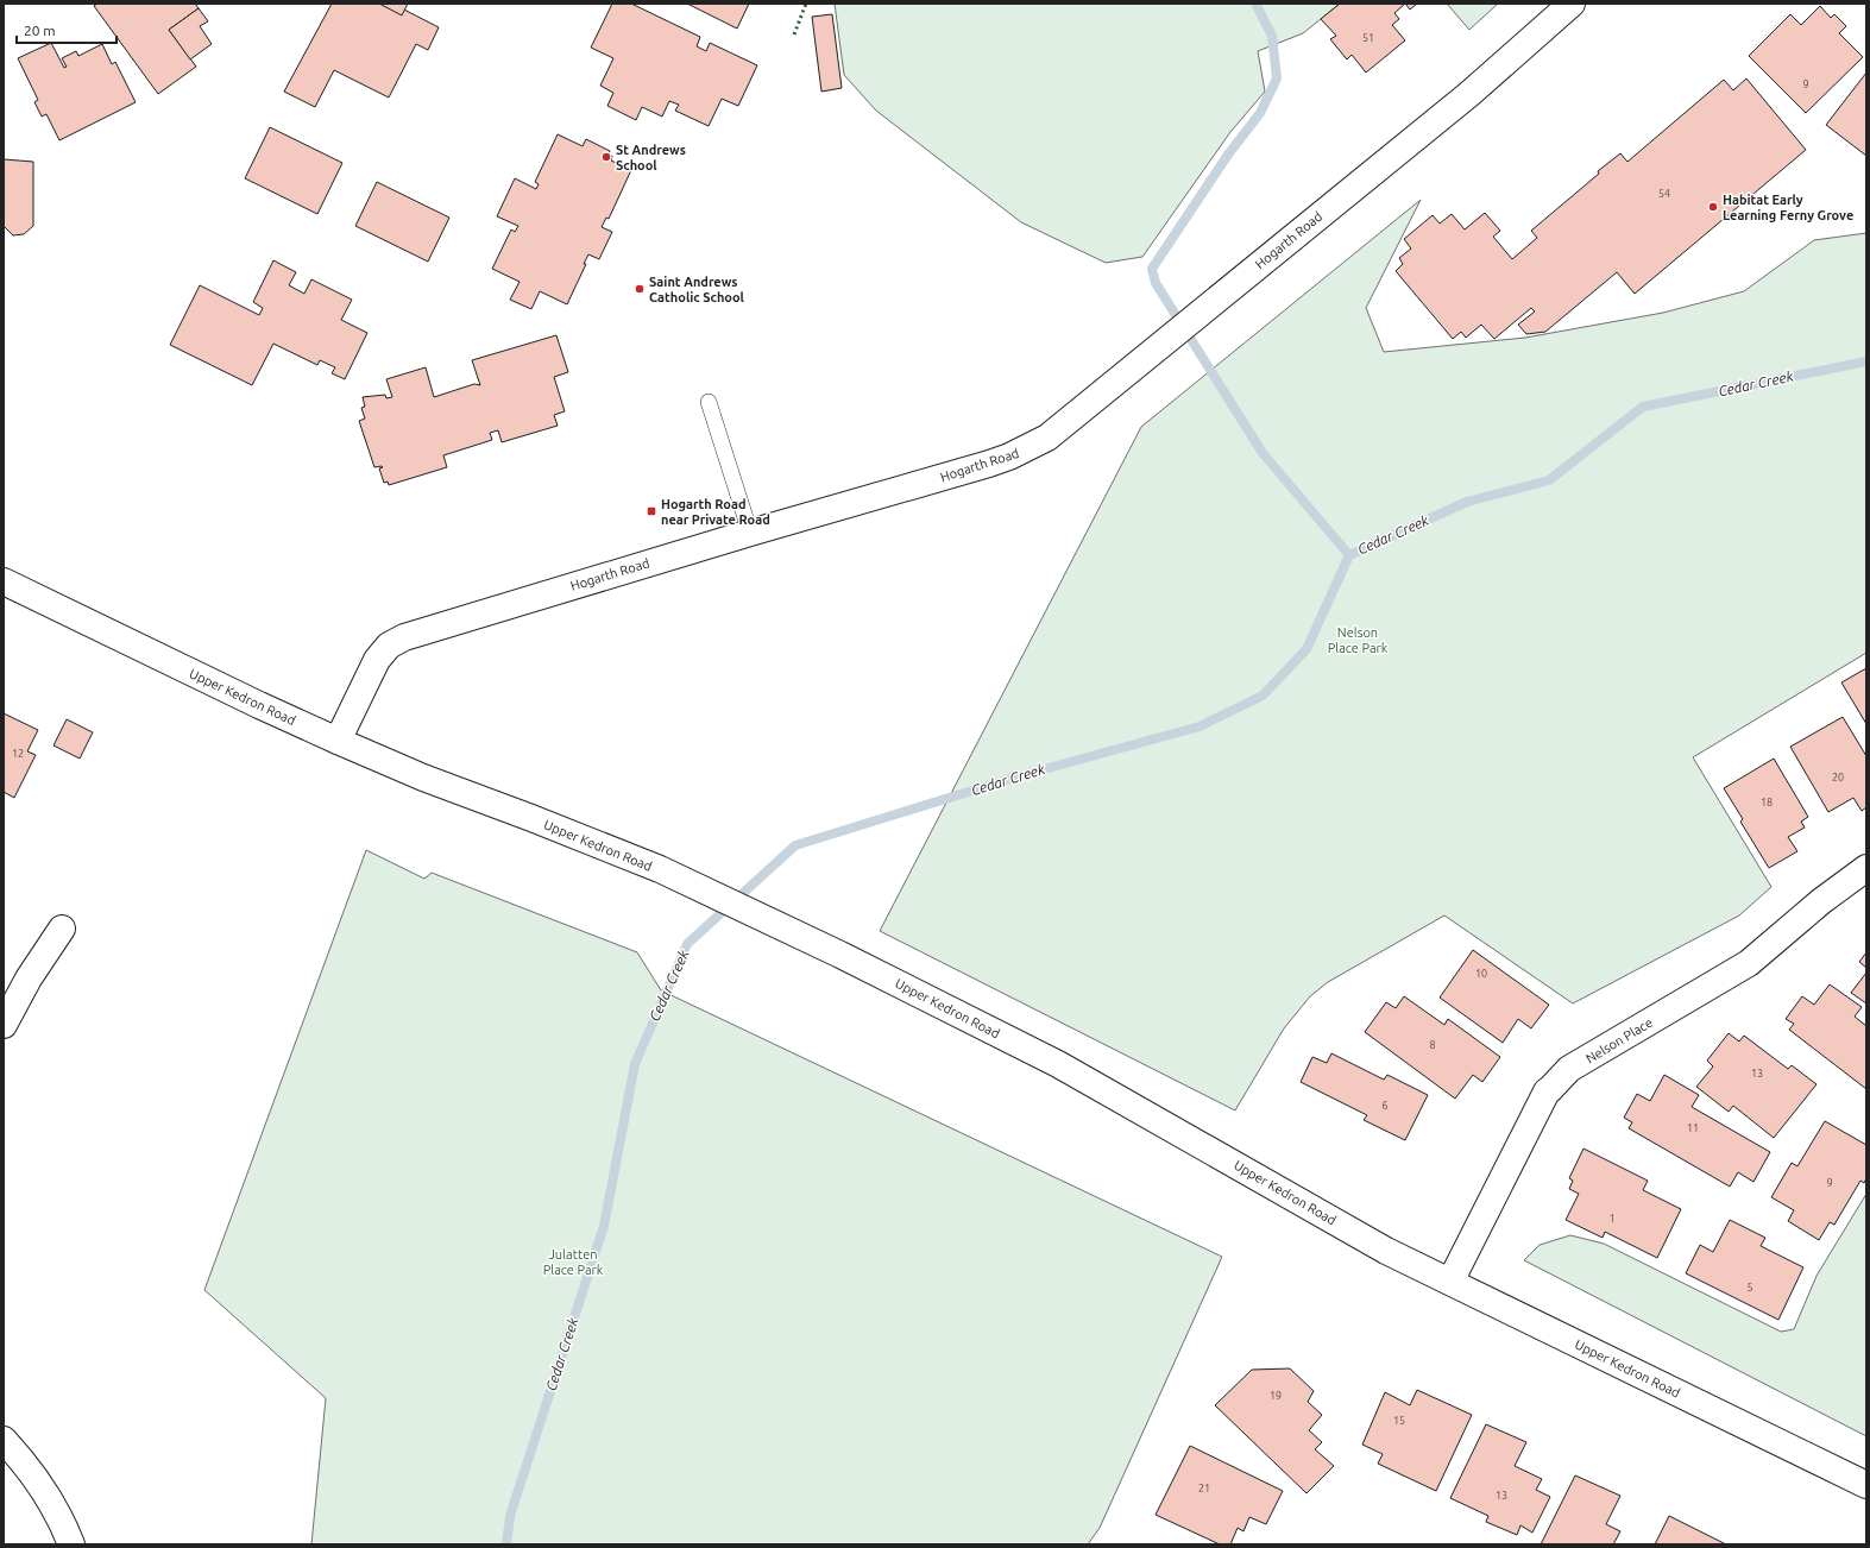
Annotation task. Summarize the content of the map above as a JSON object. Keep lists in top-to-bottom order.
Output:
{
  "streets": {
    "street": ["Hogarth Road", "Upper Kedron Road", "Nelson Place"]
  },
  "crossings": [
    ["Hogarth Road", "Upper Kedron Road"],
    ["Upper Kedron Road", "Nelson Place"]
  ],
  "water": ["Cedar Creek"],
  "parks": ["Nelson Place Park", "Julatten Place Park"],
  "places": {
    "other": ["St Andrews School", "Habitat Early Learning Ferny Grove", "Saint Andrews Catholic School"],
    "transit": ["Hogarth Road near Private Road"]
  },
  "house_numbers": [
    "51",
    "9",
    "54",
    "12",
    "20",
    "18",
    "10",
    "8",
    "13",
    "6",
    "11",
    "9",
    "1",
    "5",
    "19",
    "15",
    "21",
    "13"
  ],
  "scale_bar": "20 m"
}
